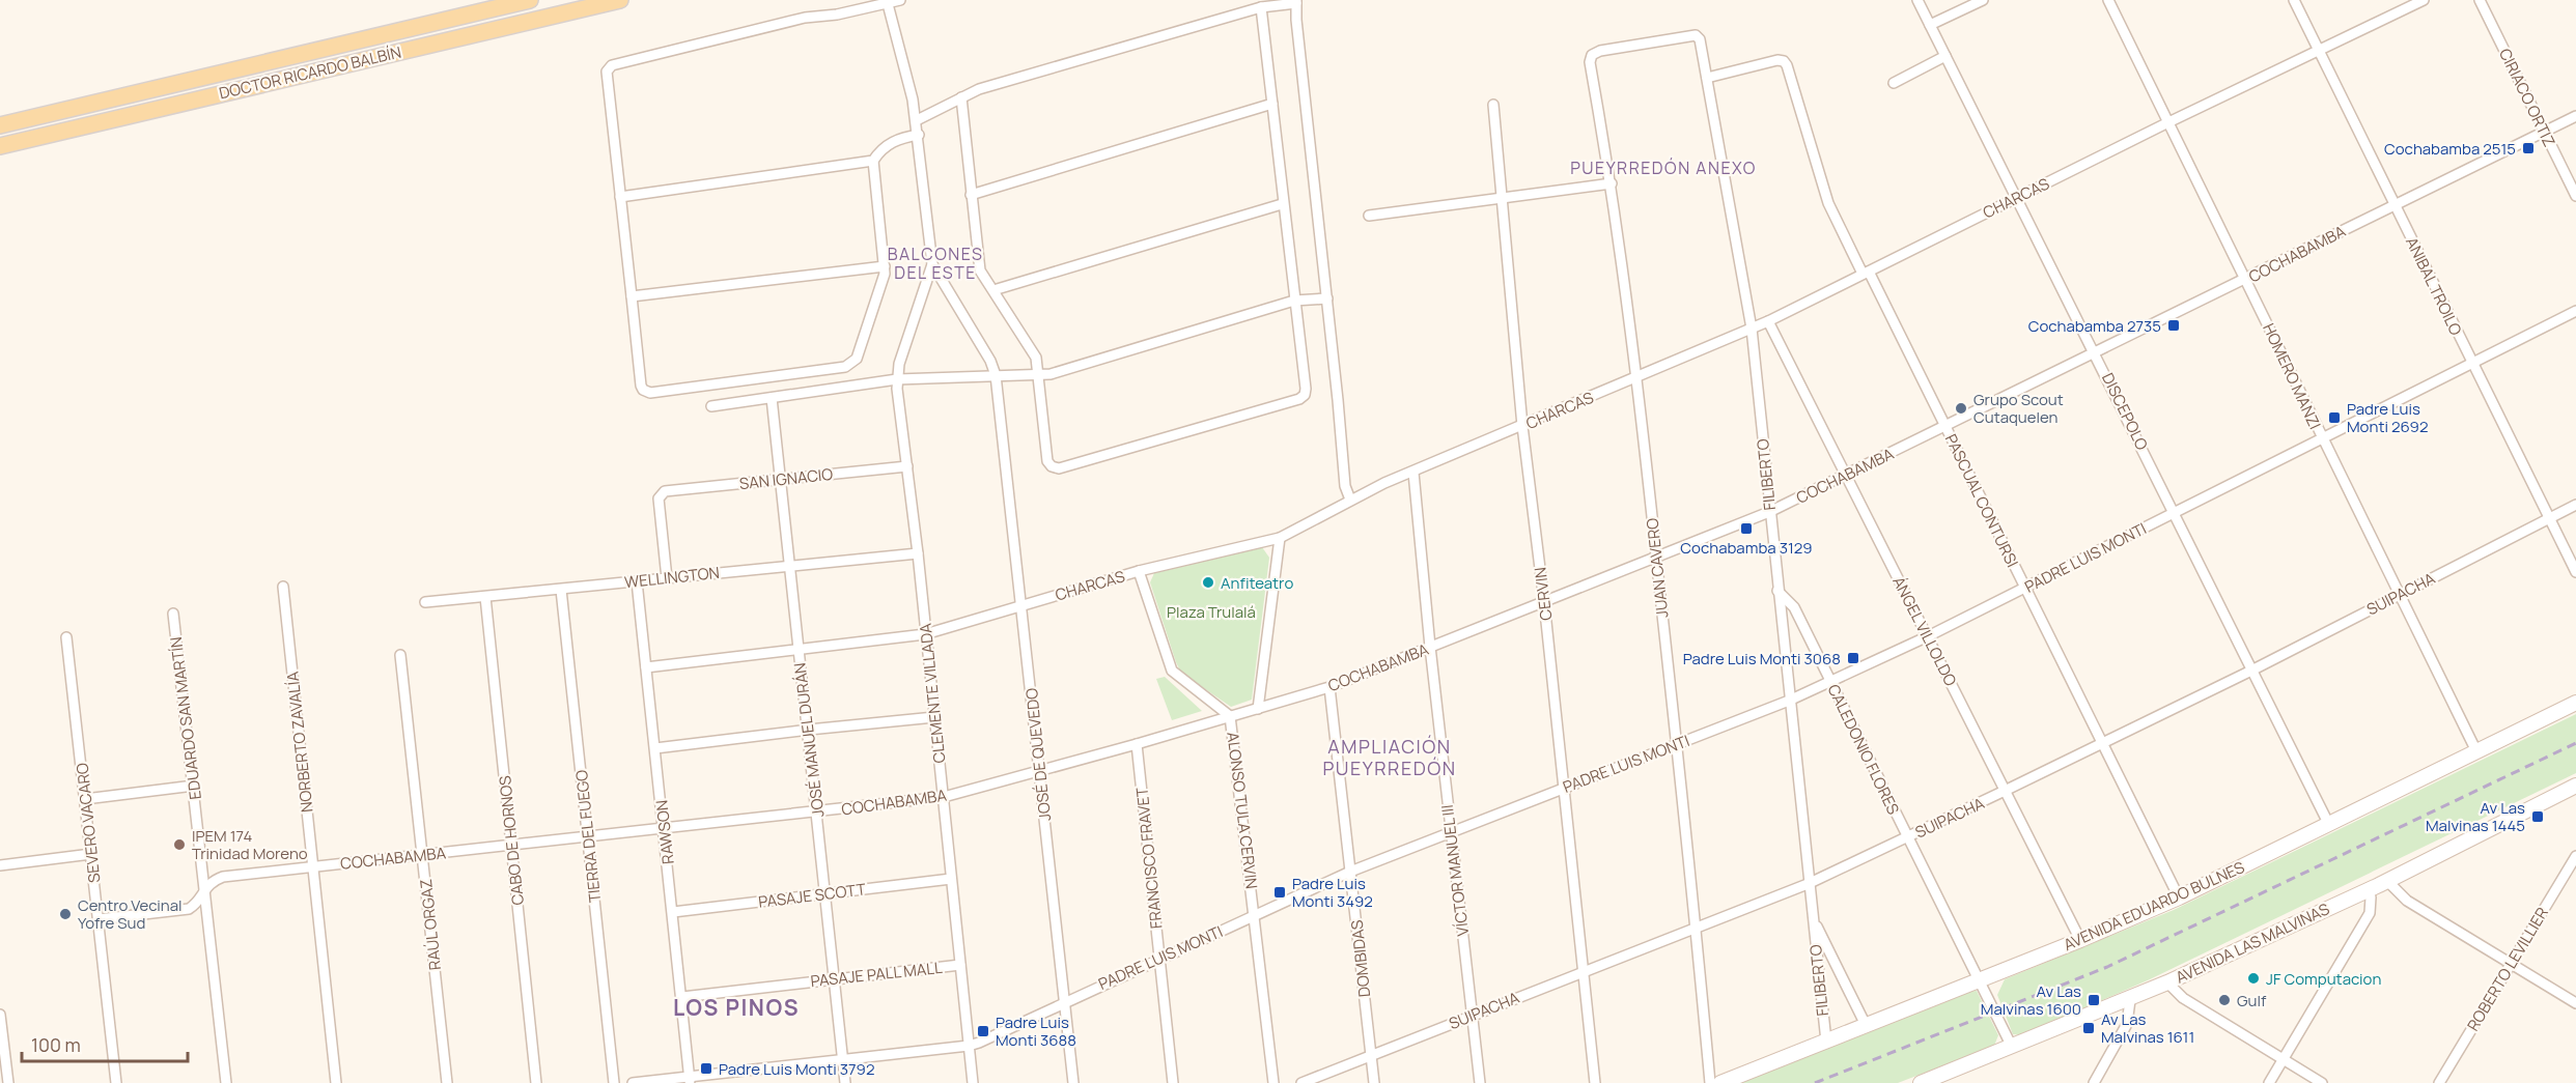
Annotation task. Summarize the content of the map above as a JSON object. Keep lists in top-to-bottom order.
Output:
{
  "streets": {
    "main road": ["DOCTOR RICARDO BALBÍN", "AVENIDA EDUARDO BULNES", "AVENIDA LAS MALVINAS"],
    "street": [
      "CIRIACO ORTIZ",
      "CHARCAS",
      "COCHABAMBA",
      "ANIBAL TROILO",
      "HOMERO MANZI",
      "DISCEPOLO",
      "FILIBERTO",
      "SAN IGNACIO",
      "PASCUAL CONTURSI",
      "PADRE LUIS MONTI",
      "JUAN CAVERO",
      "WELLINGTON",
      "CERVIN",
      "SUIPACHA",
      "ÁNGEL VILLOLDO",
      "CLEMENTE VILLADA",
      "EDUARDO SAN MARTÍN",
      "JOSÉ MANUEL DURÁN",
      "NORBERTO ZAVALÍA",
      "CALEDONIO FLORES",
      "JOSÉ DE QUEVEDO",
      "ALONSO TULA CERVIN",
      "SEVERO VACARO",
      "RAWSON",
      "TIERRA DEL FUEGO",
      "CABO DE HORNOS",
      "FRANCISCO FRAVET",
      "VÍCTOR MANUEL III",
      "PASAJE SCOTT",
      "RAÚL ORGAZ",
      "DOMBIDAS",
      "ROBERTO LEVILLIER",
      "PASAJE PALL MALL"
    ]
  },
  "crossings": [
    ["CIRIACO ORTIZ", "COCHABAMBA"],
    ["CHARCAS", "ANIBAL TROILO"],
    ["CHARCAS", "HOMERO MANZI"],
    ["CHARCAS", "DISCEPOLO"],
    ["CHARCAS", "FILIBERTO"],
    ["CHARCAS", "PASCUAL CONTURSI"],
    ["CHARCAS", "JUAN CAVERO"],
    ["CHARCAS", "CERVIN"],
    ["CHARCAS", "ÁNGEL VILLOLDO"],
    ["CHARCAS", "CLEMENTE VILLADA"],
    ["CHARCAS", "JOSÉ MANUEL DURÁN"],
    ["CHARCAS", "JOSÉ DE QUEVEDO"],
    ["CHARCAS", "ALONSO TULA CERVIN"],
    ["CHARCAS", "RAWSON"],
    ["CHARCAS", "VÍCTOR MANUEL III"],
    ["COCHABAMBA", "ANIBAL TROILO"],
    ["COCHABAMBA", "HOMERO MANZI"],
    ["COCHABAMBA", "DISCEPOLO"],
    ["COCHABAMBA", "FILIBERTO"],
    ["COCHABAMBA", "PASCUAL CONTURSI"],
    ["COCHABAMBA", "JUAN CAVERO"],
    ["COCHABAMBA", "CERVIN"],
    ["COCHABAMBA", "ÁNGEL VILLOLDO"],
    ["COCHABAMBA", "CLEMENTE VILLADA"],
    ["COCHABAMBA", "EDUARDO SAN MARTÍN"],
    ["COCHABAMBA", "JOSÉ MANUEL DURÁN"],
    ["COCHABAMBA", "NORBERTO ZAVALÍA"],
    ["COCHABAMBA", "JOSÉ DE QUEVEDO"],
    ["COCHABAMBA", "ALONSO TULA CERVIN"],
    ["COCHABAMBA", "SEVERO VACARO"],
    ["COCHABAMBA", "RAWSON"],
    ["COCHABAMBA", "TIERRA DEL FUEGO"],
    ["COCHABAMBA", "CABO DE HORNOS"],
    ["COCHABAMBA", "FRANCISCO FRAVET"],
    ["COCHABAMBA", "VÍCTOR MANUEL III"],
    ["COCHABAMBA", "RAÚL ORGAZ"],
    ["COCHABAMBA", "DOMBIDAS"],
    ["ANIBAL TROILO", "PADRE LUIS MONTI"],
    ["ANIBAL TROILO", "SUIPACHA"],
    ["HOMERO MANZI", "PADRE LUIS MONTI"],
    ["HOMERO MANZI", "SUIPACHA"],
    ["HOMERO MANZI", "AVENIDA EDUARDO BULNES"],
    ["DISCEPOLO", "PADRE LUIS MONTI"],
    ["DISCEPOLO", "SUIPACHA"],
    ["DISCEPOLO", "AVENIDA EDUARDO BULNES"],
    ["FILIBERTO", "PASCUAL CONTURSI"],
    ["FILIBERTO", "PADRE LUIS MONTI"],
    ["FILIBERTO", "JUAN CAVERO"],
    ["FILIBERTO", "SUIPACHA"],
    ["FILIBERTO", "CALEDONIO FLORES"],
    ["FILIBERTO", "AVENIDA EDUARDO BULNES"],
    ["SAN IGNACIO", "WELLINGTON"],
    ["SAN IGNACIO", "CLEMENTE VILLADA"],
    ["SAN IGNACIO", "JOSÉ MANUEL DURÁN"],
    ["PASCUAL CONTURSI", "PADRE LUIS MONTI"],
    ["PASCUAL CONTURSI", "SUIPACHA"],
    ["PASCUAL CONTURSI", "AVENIDA EDUARDO BULNES"],
    ["PADRE LUIS MONTI", "JUAN CAVERO"],
    ["PADRE LUIS MONTI", "CERVIN"],
    ["PADRE LUIS MONTI", "ÁNGEL VILLOLDO"],
    ["PADRE LUIS MONTI", "CLEMENTE VILLADA"],
    ["PADRE LUIS MONTI", "JOSÉ MANUEL DURÁN"],
    ["PADRE LUIS MONTI", "CALEDONIO FLORES"],
    ["PADRE LUIS MONTI", "JOSÉ DE QUEVEDO"],
    ["PADRE LUIS MONTI", "ALONSO TULA CERVIN"],
    ["PADRE LUIS MONTI", "RAWSON"],
    ["PADRE LUIS MONTI", "FRANCISCO FRAVET"],
    ["PADRE LUIS MONTI", "VÍCTOR MANUEL III"],
    ["PADRE LUIS MONTI", "DOMBIDAS"],
    ["JUAN CAVERO", "SUIPACHA"],
    ["WELLINGTON", "CLEMENTE VILLADA"],
    ["WELLINGTON", "JOSÉ MANUEL DURÁN"],
    ["WELLINGTON", "RAWSON"],
    ["WELLINGTON", "TIERRA DEL FUEGO"],
    ["WELLINGTON", "CABO DE HORNOS"],
    ["CERVIN", "SUIPACHA"],
    ["SUIPACHA", "ÁNGEL VILLOLDO"],
    ["SUIPACHA", "CALEDONIO FLORES"],
    ["SUIPACHA", "VÍCTOR MANUEL III"],
    ["SUIPACHA", "DOMBIDAS"],
    ["ÁNGEL VILLOLDO", "AVENIDA EDUARDO BULNES"],
    ["CLEMENTE VILLADA", "JOSÉ DE QUEVEDO"],
    ["CLEMENTE VILLADA", "PASAJE SCOTT"],
    ["CLEMENTE VILLADA", "PASAJE PALL MALL"],
    ["JOSÉ MANUEL DURÁN", "PASAJE SCOTT"],
    ["JOSÉ MANUEL DURÁN", "PASAJE PALL MALL"],
    ["CALEDONIO FLORES", "AVENIDA EDUARDO BULNES"],
    ["CALEDONIO FLORES", "AVENIDA LAS MALVINAS"],
    ["RAWSON", "PASAJE SCOTT"],
    ["RAWSON", "PASAJE PALL MALL"]
  ],
  "districts": [
    "PUEYRREDÓN ANEXO",
    "BALCONES DEL ESTE",
    "AMPLIACIÓN PUEYRREDÓN",
    "LOS PINOS"
  ],
  "parks": ["Plaza Trulalá"],
  "places": {
    "transit": [
      "Cochabamba 2515",
      "Cochabamba 2735",
      "Padre Luis Monti 2692",
      "Cochabamba 3129",
      "Padre Luis Monti 3068",
      "Av Las Malvinas 1445",
      "Padre Luis Monti 3492",
      "Av Las Malvinas 1600",
      "Av Las Malvinas 1611",
      "Padre Luis Monti 3688",
      "Padre Luis Monti 3792"
    ],
    "other": [
      "Grupo Scout Cutaquelen",
      "Anfiteatro",
      "IPEM 174 Trinidad Moreno",
      "Centro Vecinal Yofre Sud",
      "JF Computacion",
      "Gulf"
    ]
  },
  "scale_bar": "100 m"
}
